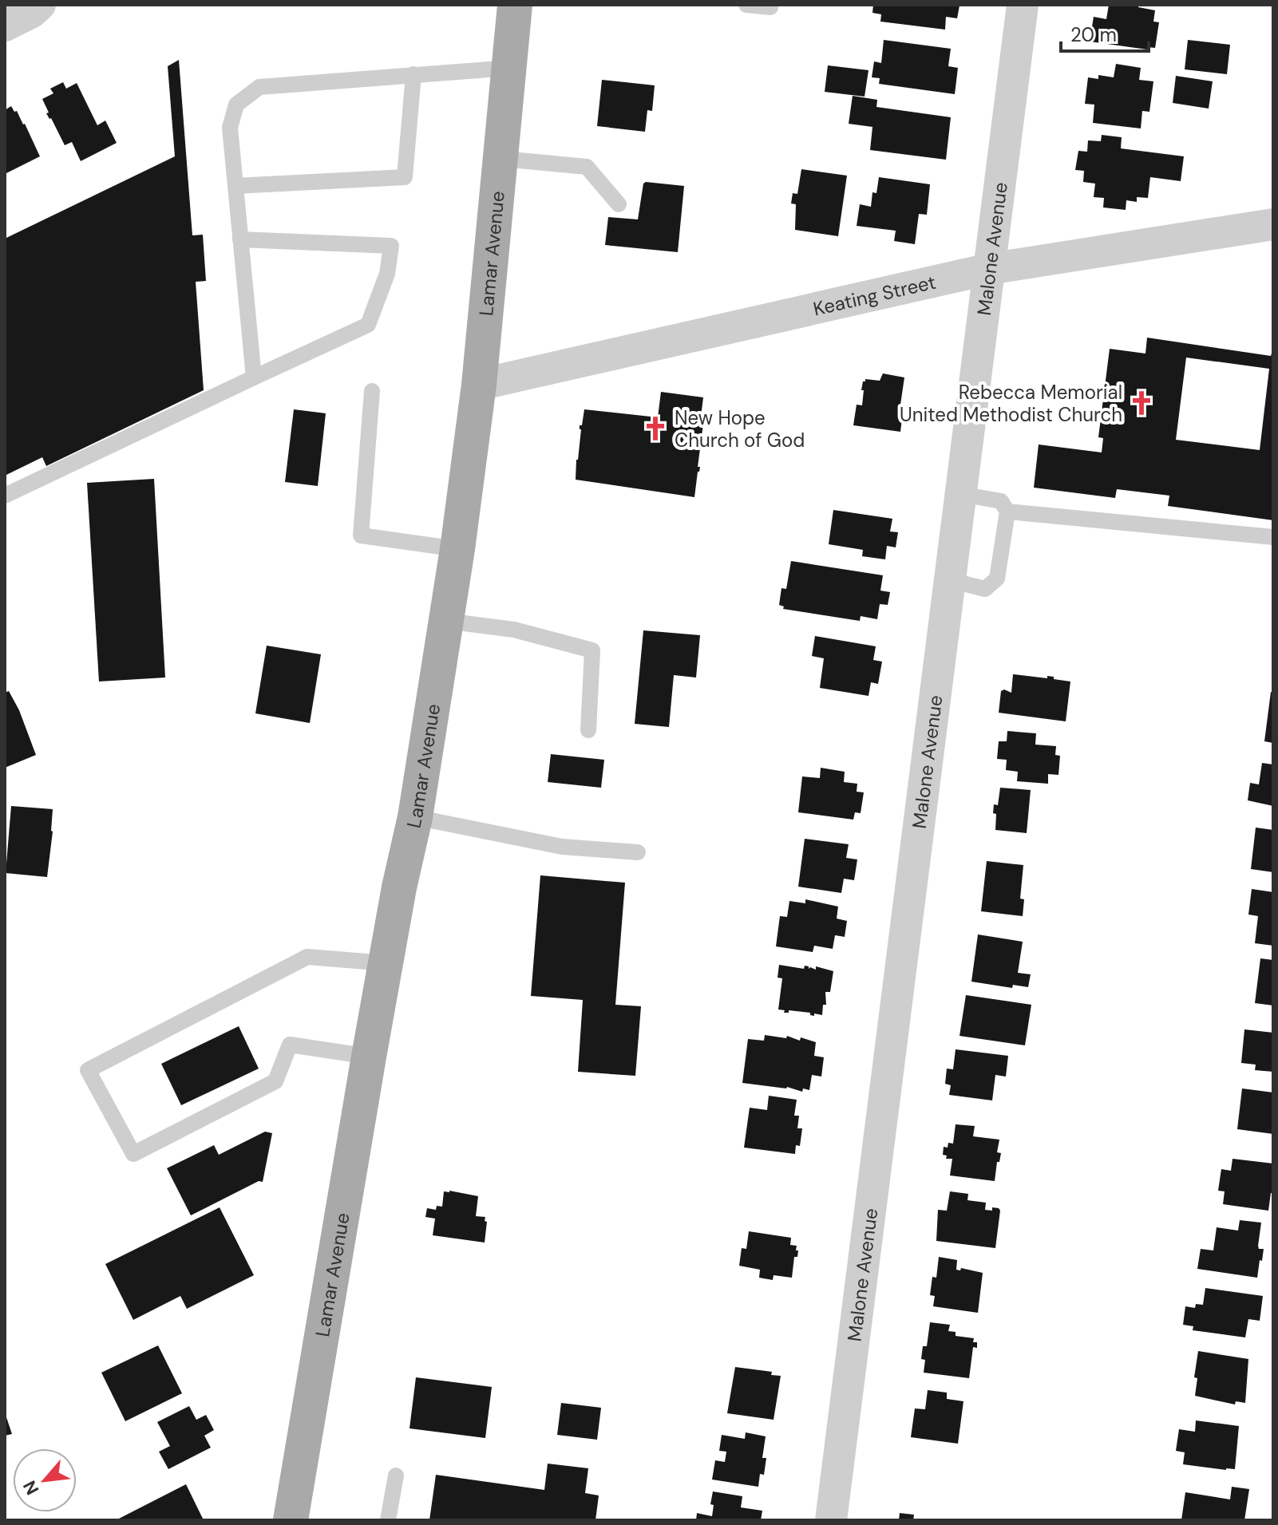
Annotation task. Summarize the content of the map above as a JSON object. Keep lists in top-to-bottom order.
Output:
{
  "streets": {
    "main road": ["Lamar Avenue"],
    "street": ["Malone Avenue", "Keating Street"]
  },
  "crossings": [
    ["Malone Avenue", "Keating Street"],
    ["Lamar Avenue", "Keating Street"]
  ],
  "places": {
    "church": ["Rebecca Memorial United Methodist Church", "New Hope Church of God"]
  },
  "scale_bar": "20 m",
  "north": "bottom left"
}
